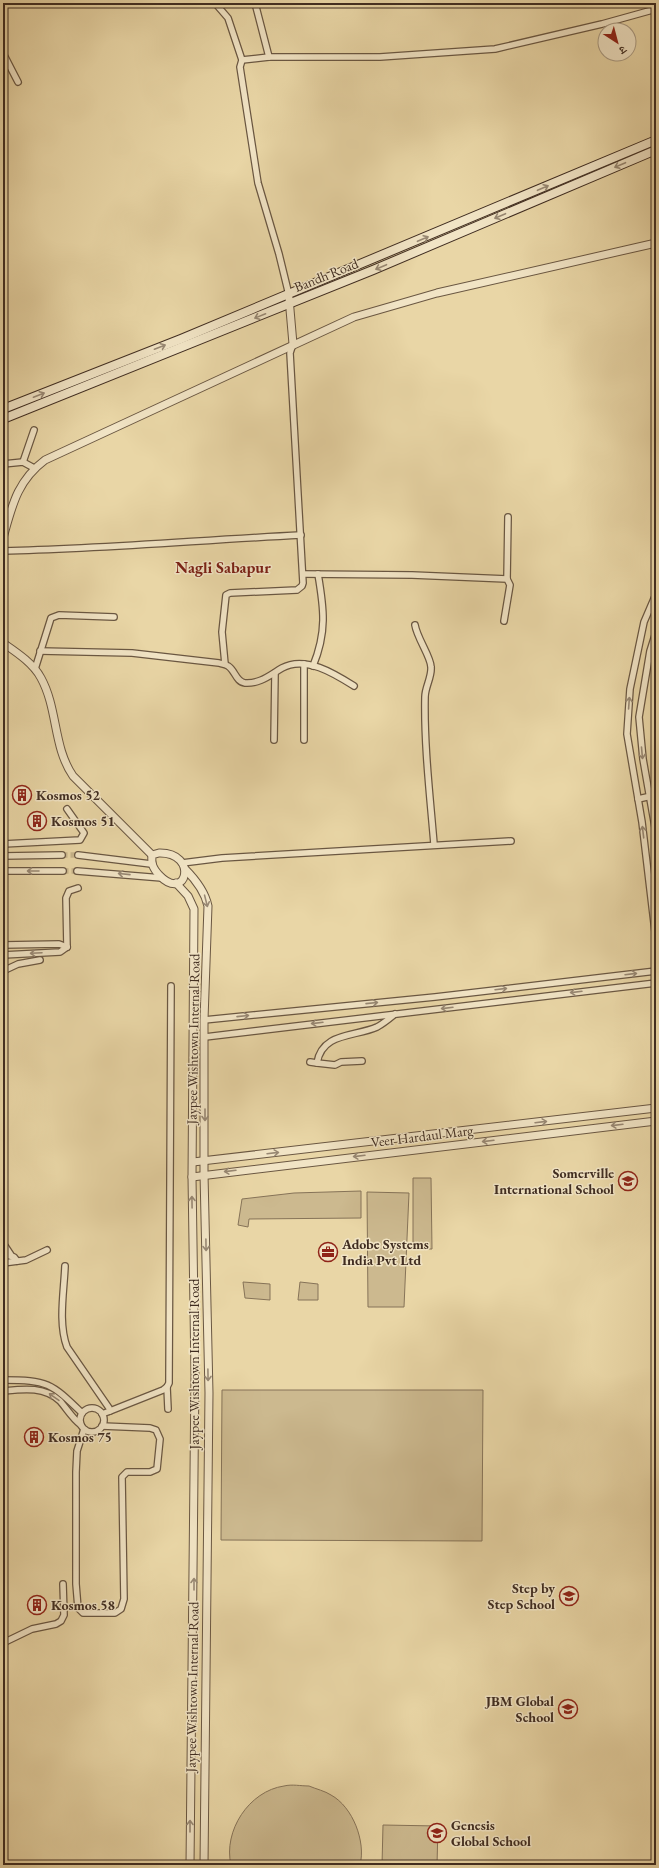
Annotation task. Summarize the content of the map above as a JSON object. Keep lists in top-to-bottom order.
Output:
{
  "streets": {
    "main road": ["Bandh Road"],
    "street": ["Jaypee Wishtown Internal Road", "Veer Hardaul Marg"]
  },
  "crossings": [
    ["Jaypee Wishtown Internal Road", "Veer Hardaul Marg"]
  ],
  "districts": ["Nagli Sabapur"],
  "places": {
    "building": [
      "Kosmos 52",
      "Kosmos 51",
      "Kosmos 75",
      "Kosmos 58"
    ],
    "school or university": [
      "Somerville International School",
      "Step by Step School",
      "JBM Global School",
      "Genesis Global School"
    ],
    "office": ["Adobe Systems India Pvt Ltd"]
  },
  "north": "bottom right"
}
